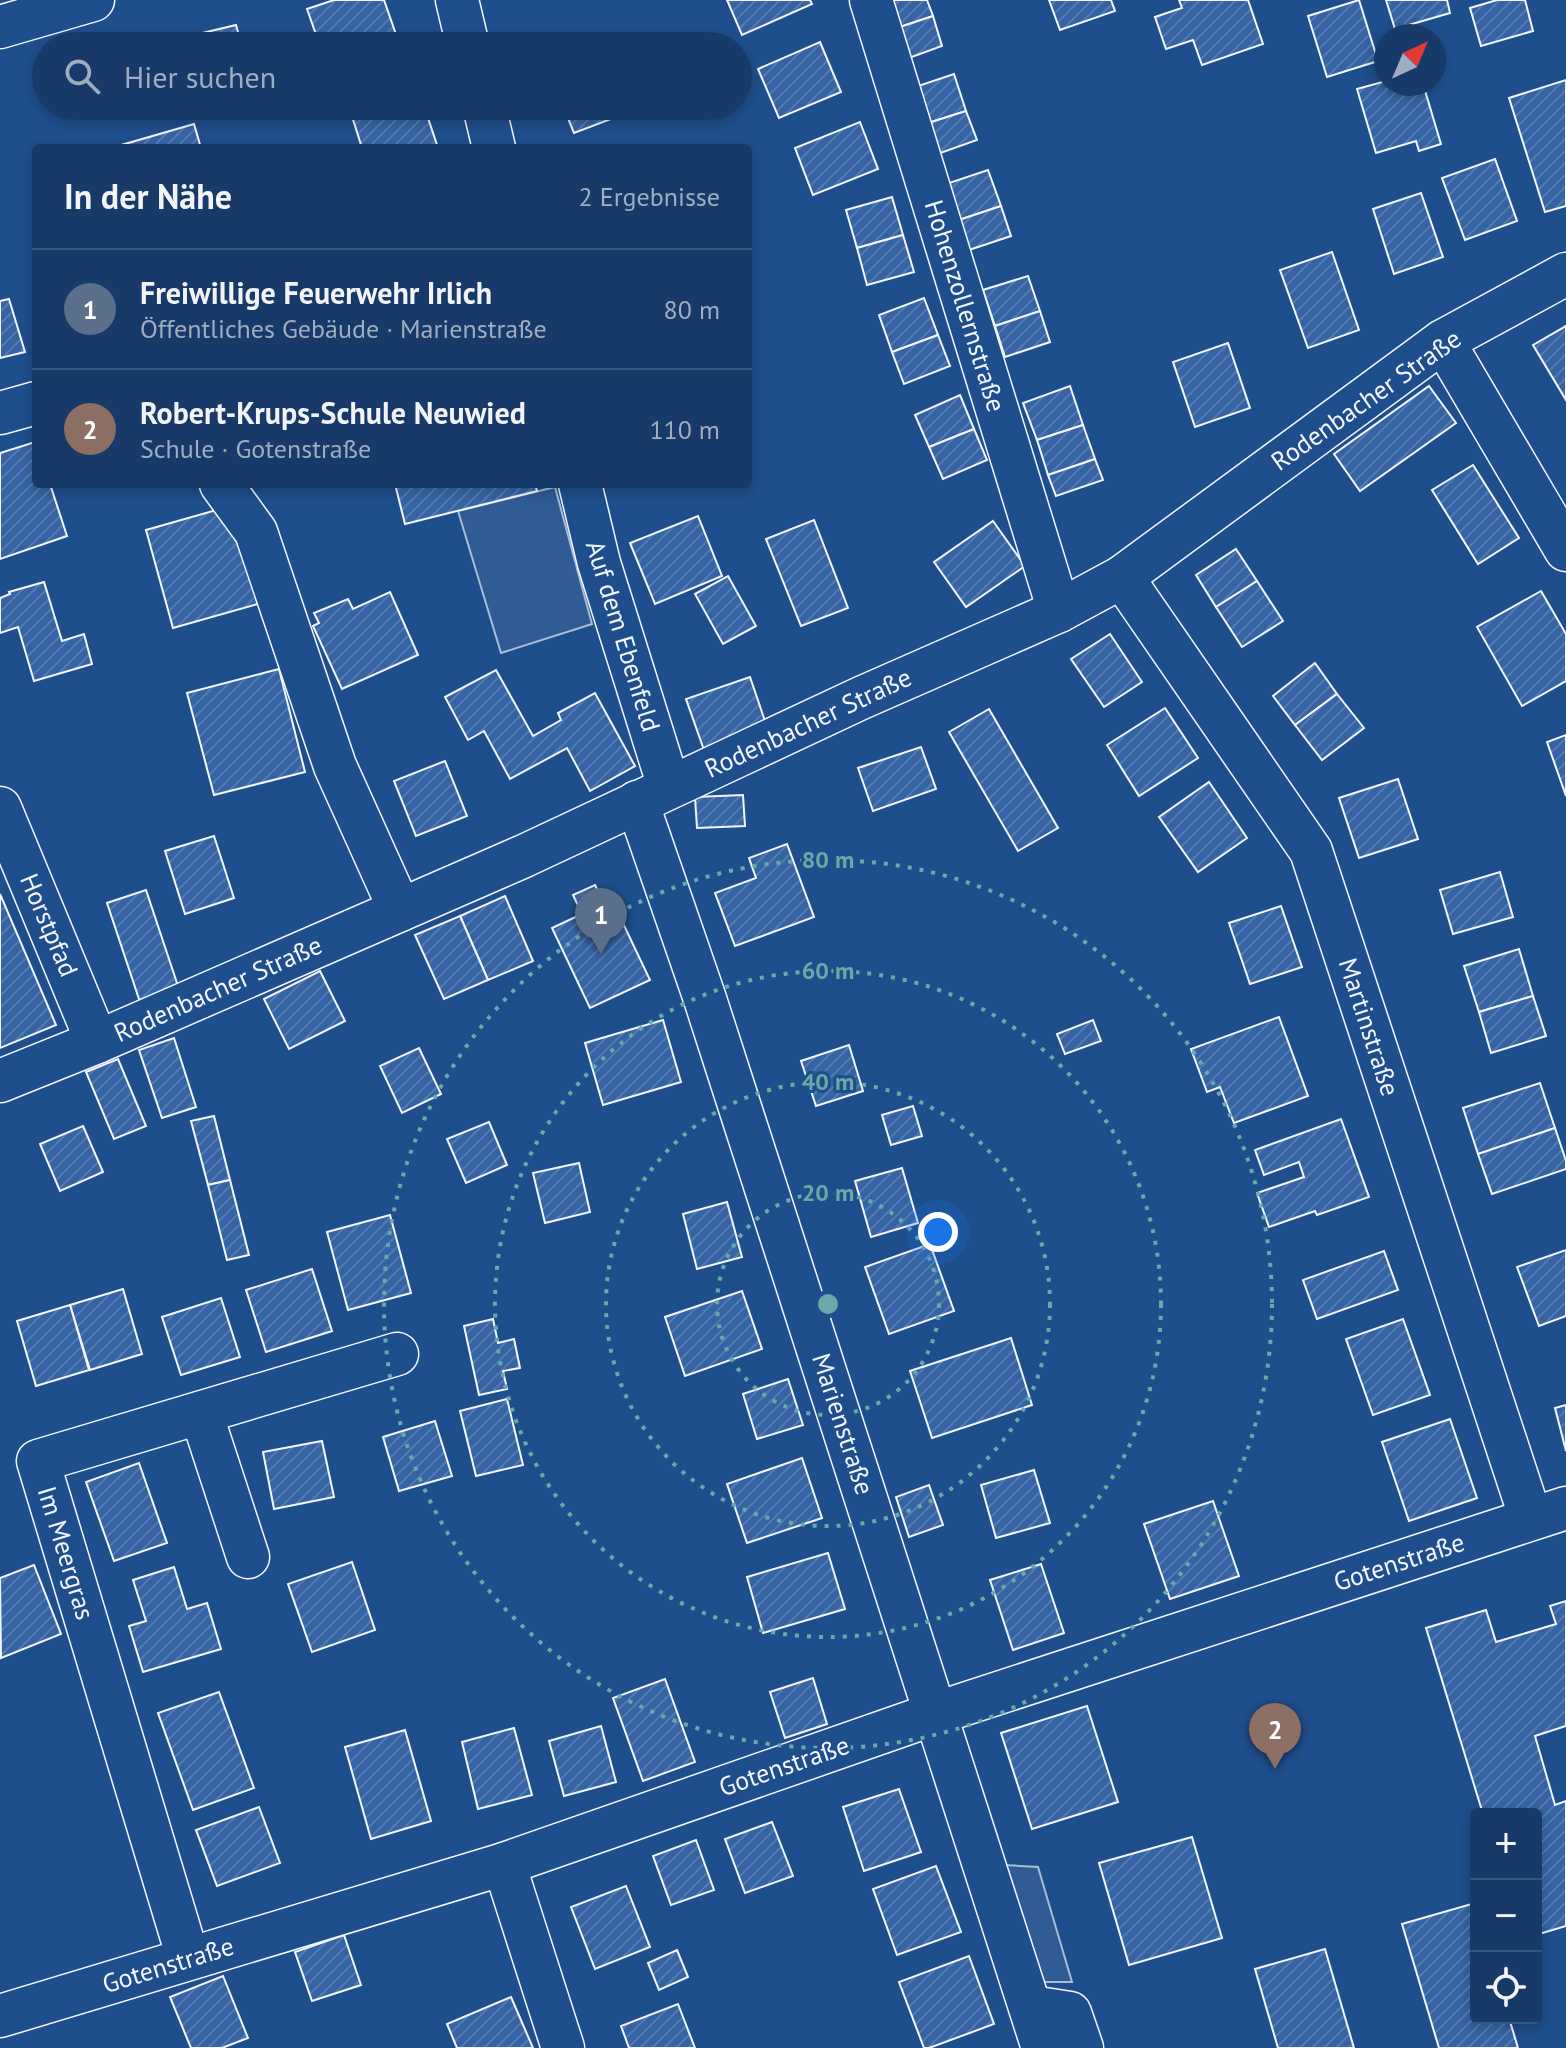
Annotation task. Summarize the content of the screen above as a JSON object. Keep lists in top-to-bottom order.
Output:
{
  "streets": {
    "street": [
      "Hohenzollernstraße",
      "Rodenbacher Straße",
      "Auf dem Ebenfeld",
      "Horstpfad",
      "Martinstraße",
      "Marienstraße",
      "Im Meergras",
      "Gotenstraße"
    ]
  },
  "crossings": [
    ["Hohenzollernstraße", "Rodenbacher Straße"],
    ["Rodenbacher Straße", "Auf dem Ebenfeld"],
    ["Rodenbacher Straße", "Horstpfad"],
    ["Rodenbacher Straße", "Martinstraße"],
    ["Rodenbacher Straße", "Marienstraße"],
    ["Auf dem Ebenfeld", "Marienstraße"],
    ["Martinstraße", "Gotenstraße"],
    ["Marienstraße", "Gotenstraße"],
    ["Im Meergras", "Gotenstraße"]
  ],
  "north": "top right",
  "page": {
    "search": "Hier suchen",
    "heading": ["In der Nähe", "2 Ergebnisse"],
    "list": [
      {
        "mark": "1",
        "name": "Freiwillige Feuerwehr Irlich",
        "note": "Öffentliches Gebäude · Marienstraße",
        "value": "80 m"
      },
      {
        "mark": "2",
        "name": "Robert-Krups-Schule Neuwied",
        "note": "Schule · Gotenstraße",
        "value": "110 m"
      }
    ],
    "pins": ["1", "2"],
    "map_buttons": ["+", "−"]
  },
  "rings": [
    "80 m",
    "60 m",
    "40 m",
    "20 m"
  ]
}
